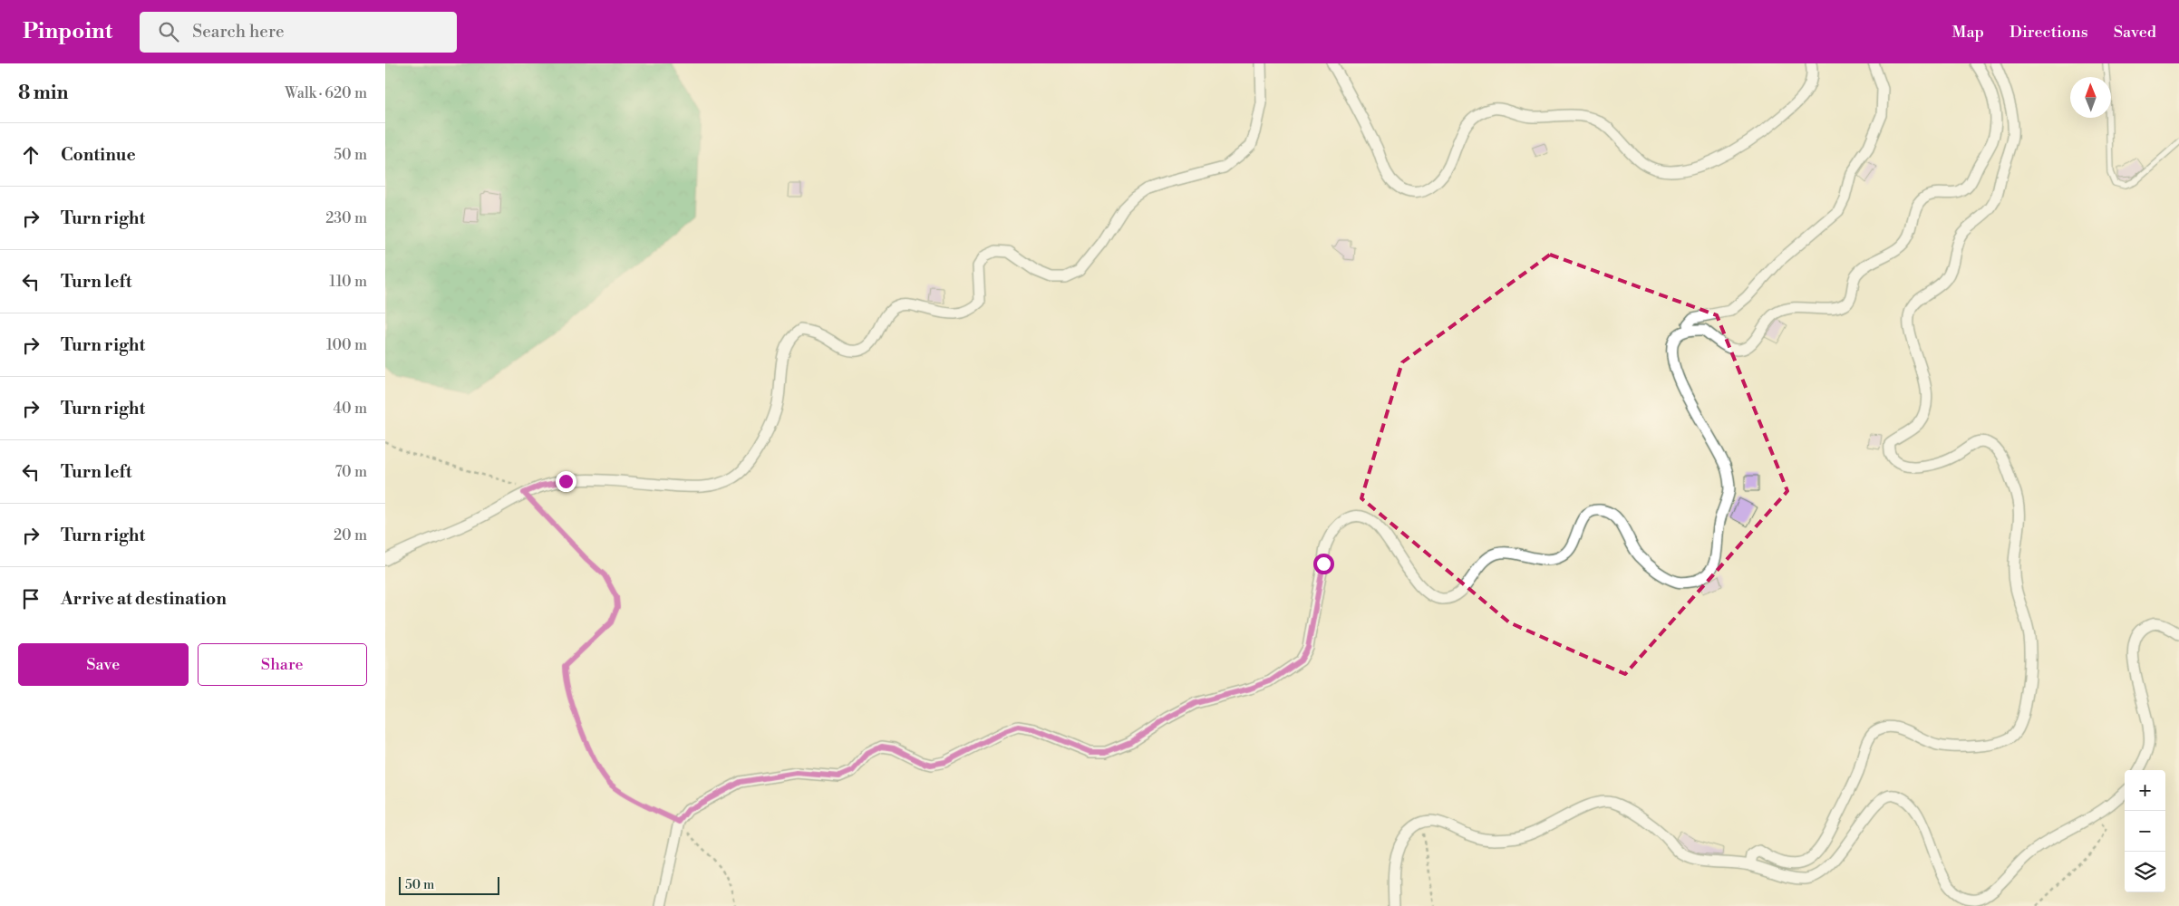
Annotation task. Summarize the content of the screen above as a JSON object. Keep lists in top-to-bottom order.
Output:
{
  "scale_bar": "50 m",
  "north": "top",
  "page": {
    "header": "Pinpoint",
    "search": "Search here",
    "nav": ["Map", "Directions", "Saved"],
    "heading": ["8 min", "Walk · 620 m"],
    "list": [
      ["Continue", "50 m"],
      ["Turn right", "230 m"],
      ["Turn left", "110 m"],
      ["Turn right", "100 m"],
      ["Turn right", "40 m"],
      ["Turn left", "70 m"],
      ["Turn right", "20 m"],
      "Arrive at destination"
    ],
    "buttons": ["Save", "Share"],
    "map_buttons": ["+", "−"],
    "scale": "50 m"
  }
}
